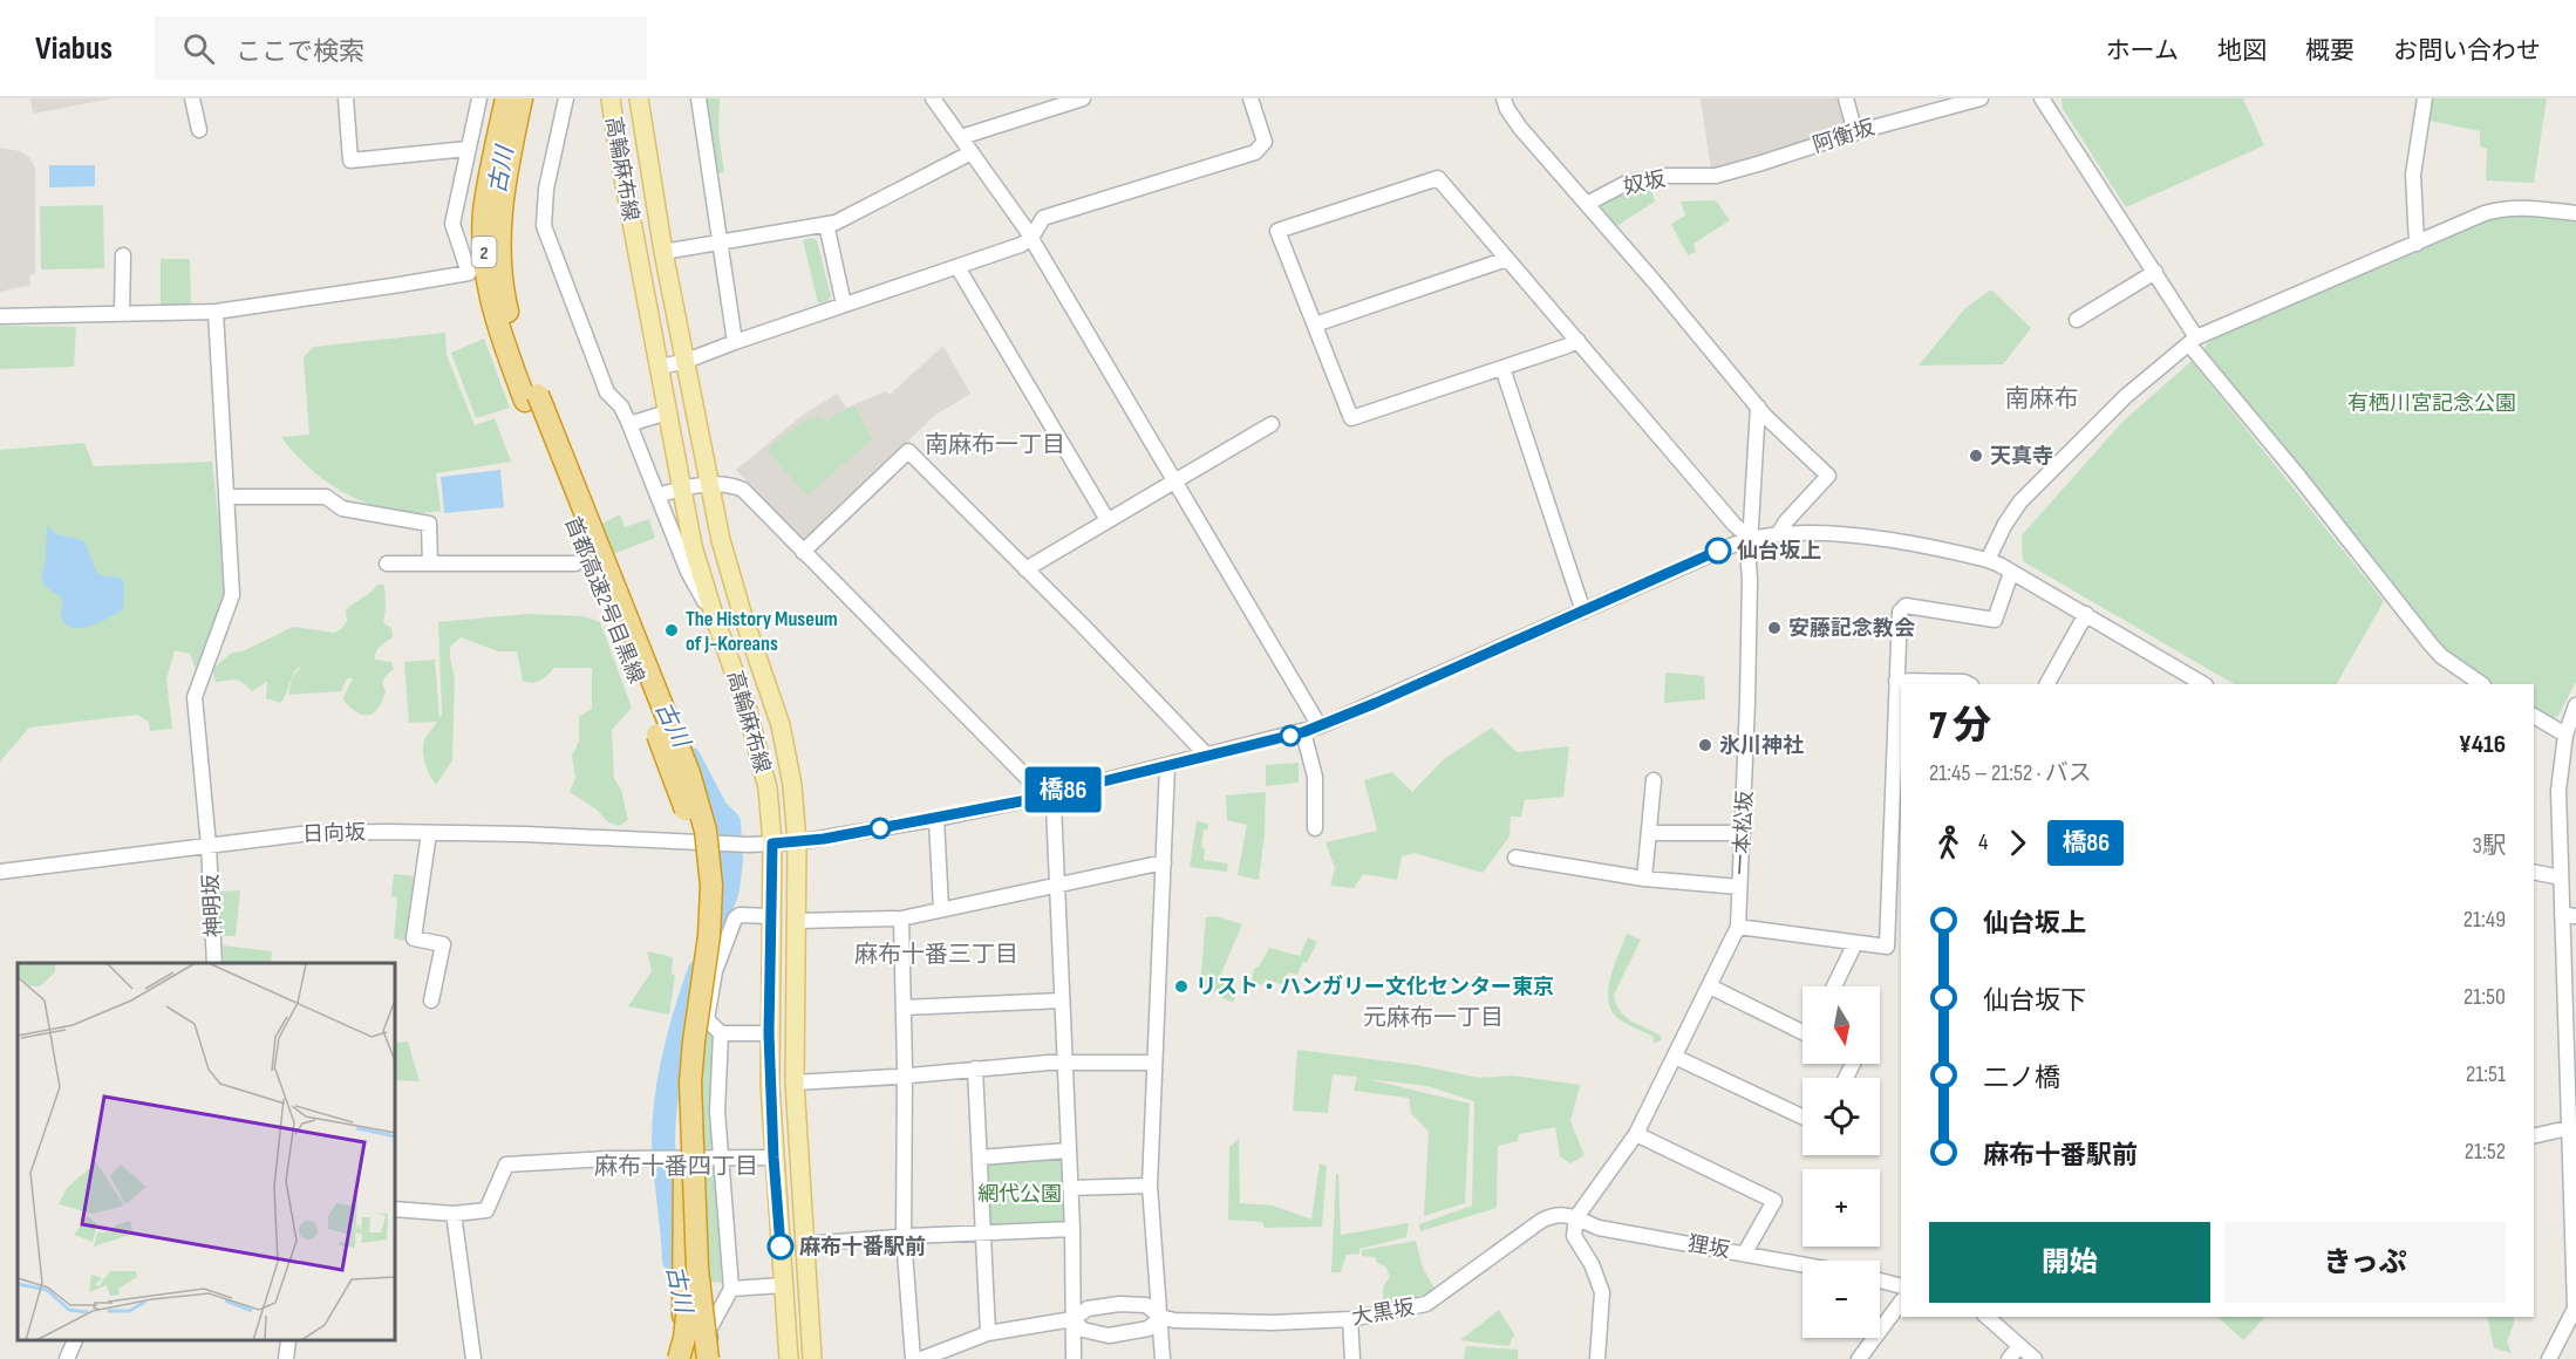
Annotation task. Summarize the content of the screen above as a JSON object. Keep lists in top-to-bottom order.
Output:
{
  "streets": {
    "highway": ["2", "首都高速2号目黒線"],
    "main road": ["高輪麻布線"],
    "street": [
      "阿衡坂",
      "奴坂",
      "日向坂",
      "一本松坂",
      "神明坂",
      "狸坂",
      "大黒坂"
    ]
  },
  "crossings": [
    ["阿衡坂", "奴坂"],
    ["高輪麻布線", "日向坂"],
    ["日向坂", "神明坂"],
    ["一本松坂", "狸坂"],
    ["一本松坂", "大黒坂"]
  ],
  "districts": [
    "南麻布",
    "南麻布一丁目",
    "麻布十番三丁目",
    "元麻布一丁目",
    "麻布十番四丁目"
  ],
  "water": ["古川"],
  "parks": ["有栖川宮記念公園", "網代公園"],
  "places": [
    "天真寺",
    "仙台坂上",
    "安藤記念教会",
    "The History Museum of J-Koreans",
    "氷川神社",
    "リスト・ハンガリー文化センター東京",
    "麻布十番駅前"
  ],
  "lines": ["bus line 橋86"],
  "north": "bottom",
  "page": {
    "header": "Viabus",
    "search": "ここで検索",
    "nav": [
      "ホーム",
      "地図",
      "概要",
      "お問い合わせ"
    ],
    "on_map": "橋86",
    "heading": ["7 分", "21:45 – 21:52 · バス", "¥416"],
    "legs": ["4", "橋86", "3駅"],
    "list": [
      {
        "name": "仙台坂上",
        "value": "21:49"
      },
      {
        "name": "仙台坂下",
        "value": "21:50"
      },
      {
        "name": "二ノ橋",
        "value": "21:51"
      },
      {
        "name": "麻布十番駅前",
        "value": "21:52"
      }
    ],
    "map_buttons": ["+", "−"],
    "buttons": ["開始", "きっぷ"]
  }
}
